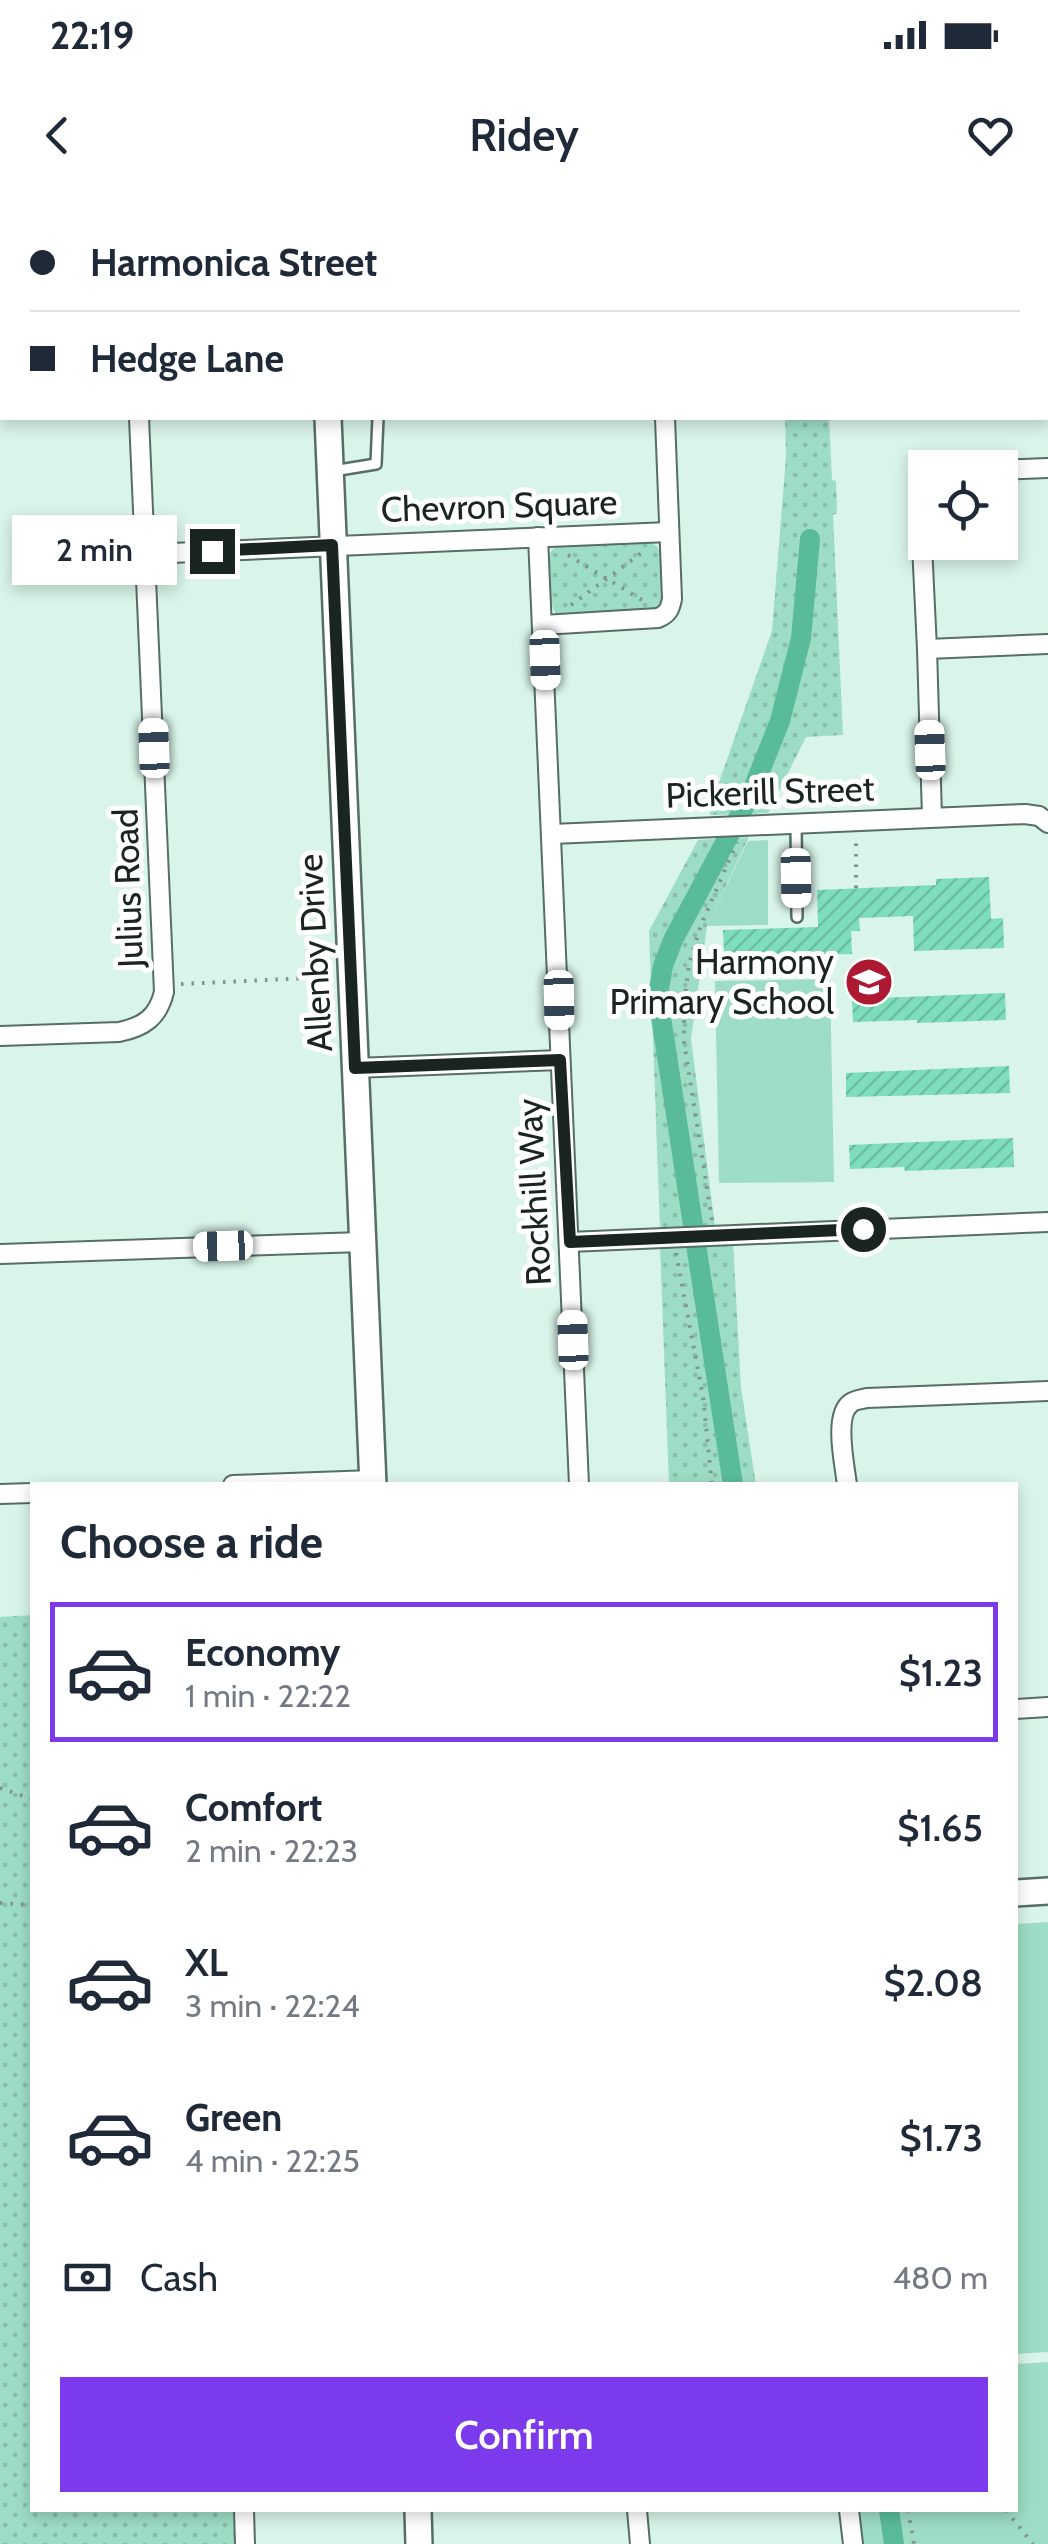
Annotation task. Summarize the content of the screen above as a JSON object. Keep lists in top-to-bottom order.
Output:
{
  "streets": {
    "street": [
      "Chevron Square",
      "Pickerill Street",
      "Julius Road",
      "Allenby Drive",
      "Rockhill Way"
    ]
  },
  "crossings": [
    ["Chevron Square", "Julius Road"],
    ["Chevron Square", "Allenby Drive"],
    ["Chevron Square", "Rockhill Way"],
    ["Pickerill Street", "Rockhill Way"]
  ],
  "places": {
    "school or university": ["Harmony Primary School"]
  },
  "page": {
    "status": "22:19",
    "header": "Ridey",
    "banner": ["Harmonica Street", "Hedge Lane"],
    "bubble": "2 min",
    "heading": "Choose a ride",
    "list": [
      {
        "name": "Economy",
        "note": "1 min · 22:22",
        "value": "$1.23"
      },
      {
        "name": "Comfort",
        "note": "2 min · 22:23",
        "value": "$1.65"
      },
      {
        "name": "XL",
        "note": "3 min · 22:24",
        "value": "$2.08"
      },
      {
        "name": "Green",
        "note": "4 min · 22:25",
        "value": "$1.73"
      }
    ],
    "pay": ["Cash", "480 m"],
    "buttons": "Confirm"
  }
}
